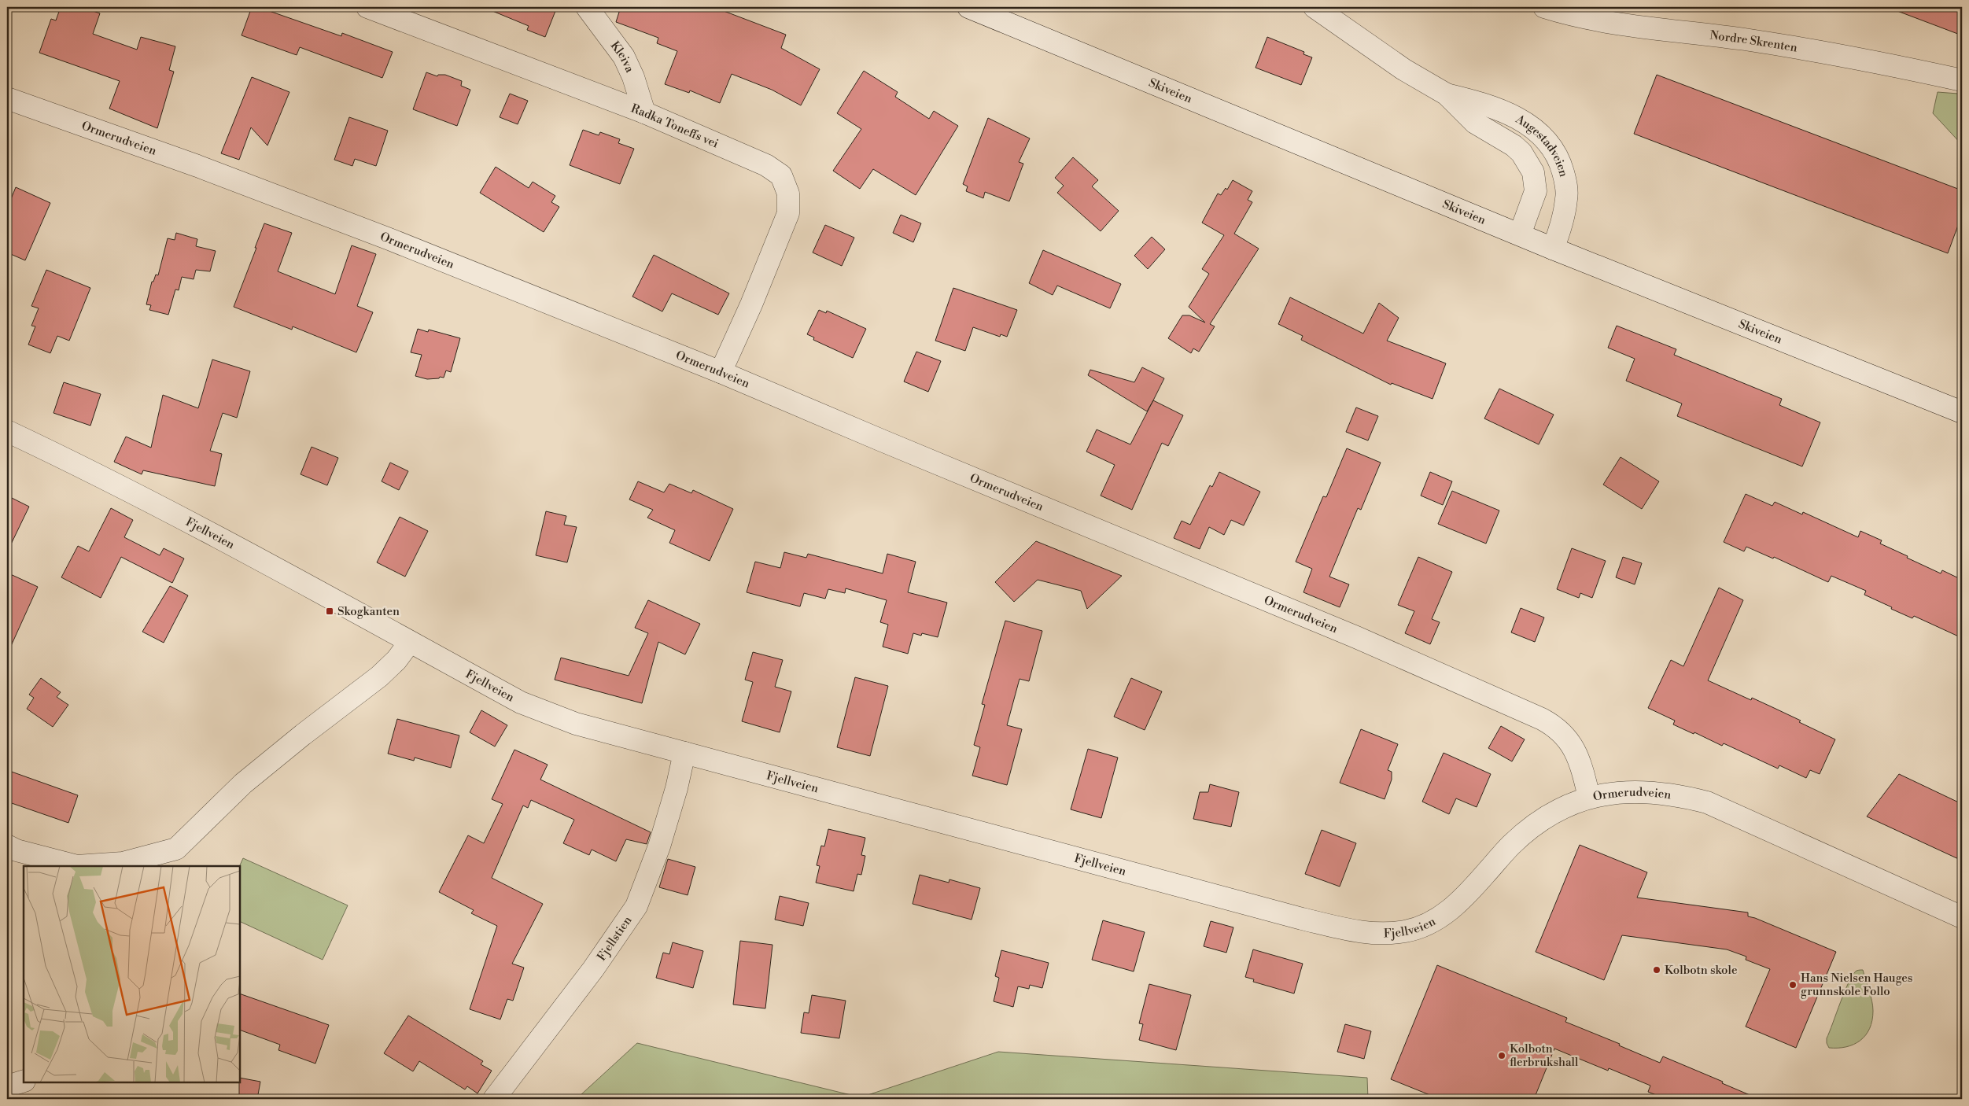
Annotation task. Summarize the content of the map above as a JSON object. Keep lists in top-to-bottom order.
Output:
{
  "streets": {
    "street": [
      "Nordre Skrenten",
      "Kleiva",
      "Skiveien",
      "Radka Toneffs vei",
      "Ormerudveien",
      "Augestadveien",
      "Fjellveien",
      "Fjellstien"
    ]
  },
  "crossings": [
    ["Kleiva", "Radka Toneffs vei"],
    ["Skiveien", "Augestadveien"],
    ["Radka Toneffs vei", "Ormerudveien"],
    ["Ormerudveien", "Fjellveien"],
    ["Fjellveien", "Fjellstien"]
  ],
  "places": {
    "transit": ["Skogkanten"],
    "other": ["Kolbotn skole", "Hans Nielsen Hauges grunnskole Follo", "Kolbotn flerbrukshall"]
  }
}
